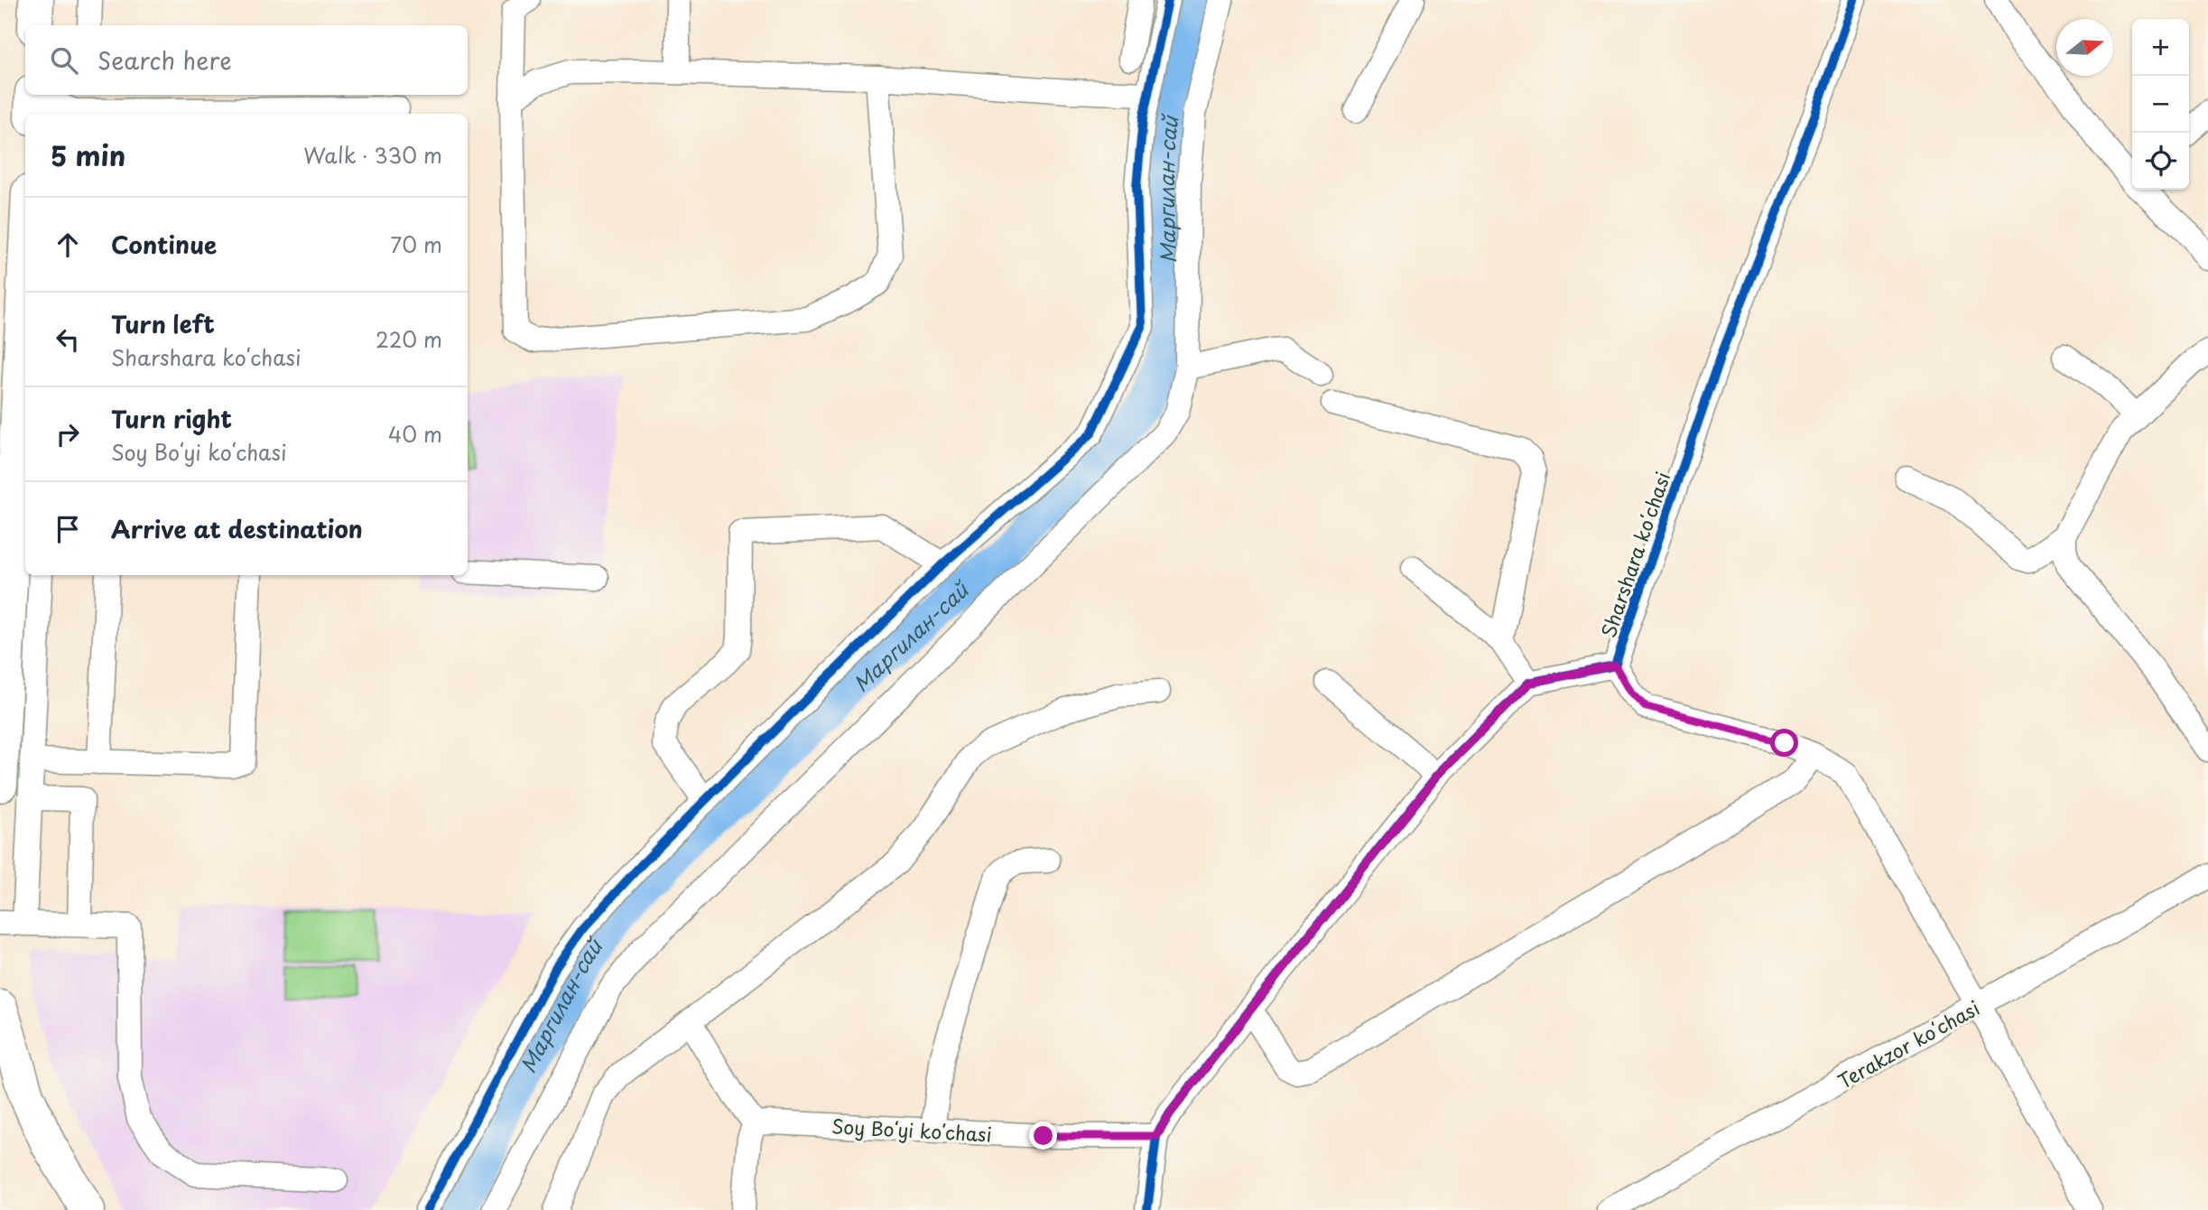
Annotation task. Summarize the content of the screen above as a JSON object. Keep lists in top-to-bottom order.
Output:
{
  "streets": {
    "street": ["Sharshara koʻchasi", "Terakzor koʻchasi", "Soy Boʻyi koʻchasi"]
  },
  "water": ["Маргилан-сай"],
  "north": "right",
  "page": {
    "map_buttons": ["+", "−"],
    "search": "Search here",
    "heading": ["5 min", "Walk · 330 m"],
    "list": [
      ["Continue", "70 m"],
      ["Turn left", "Sharshara koʻchasi", "220 m"],
      ["Turn right", "Soy Boʻyi koʻchasi", "40 m"],
      "Arrive at destination"
    ]
  }
}
